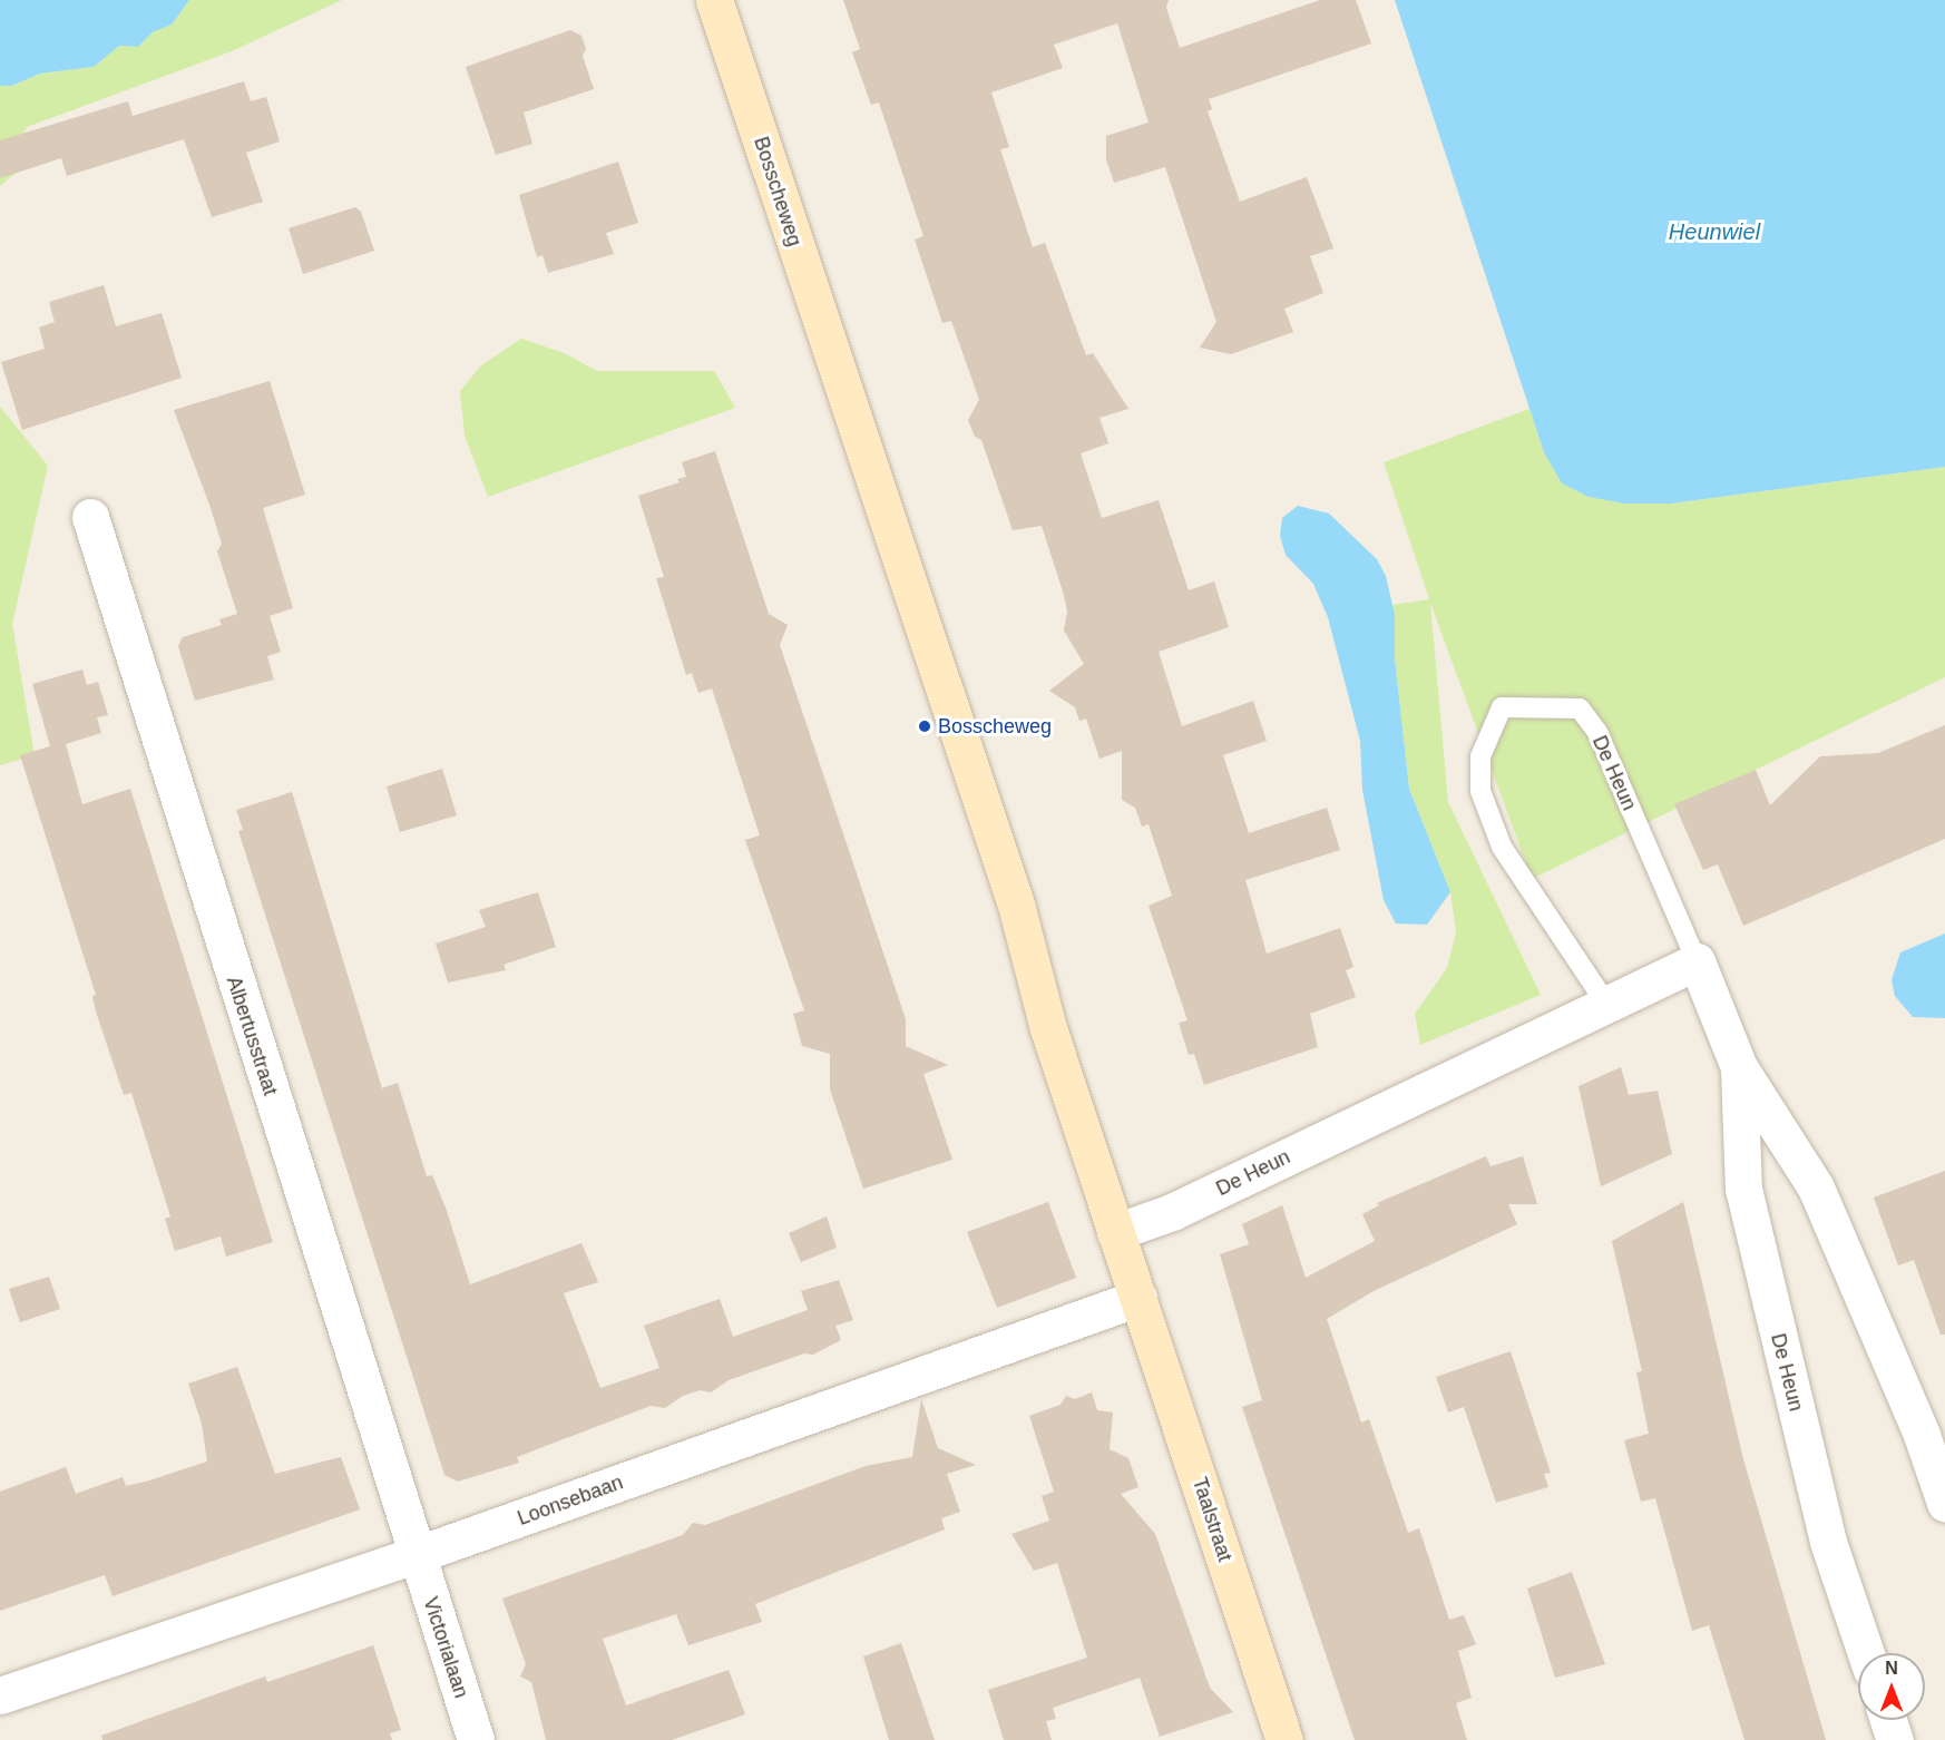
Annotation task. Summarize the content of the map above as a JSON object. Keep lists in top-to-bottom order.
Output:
{
  "streets": {
    "main road": ["Bosscheweg", "Taalstraat"],
    "street": [
      "De Heun",
      "Albertusstraat",
      "Loonsebaan",
      "Victorialaan"
    ]
  },
  "crossings": [
    ["Bosscheweg", "De Heun"],
    ["Bosscheweg", "Loonsebaan"],
    ["Bosscheweg", "Taalstraat"],
    ["Albertusstraat", "Loonsebaan"],
    ["Albertusstraat", "Victorialaan"],
    ["Loonsebaan", "Taalstraat"],
    ["Loonsebaan", "Victorialaan"]
  ],
  "water": ["Heunwiel"],
  "places": ["Bosscheweg"],
  "north": "top"
}
